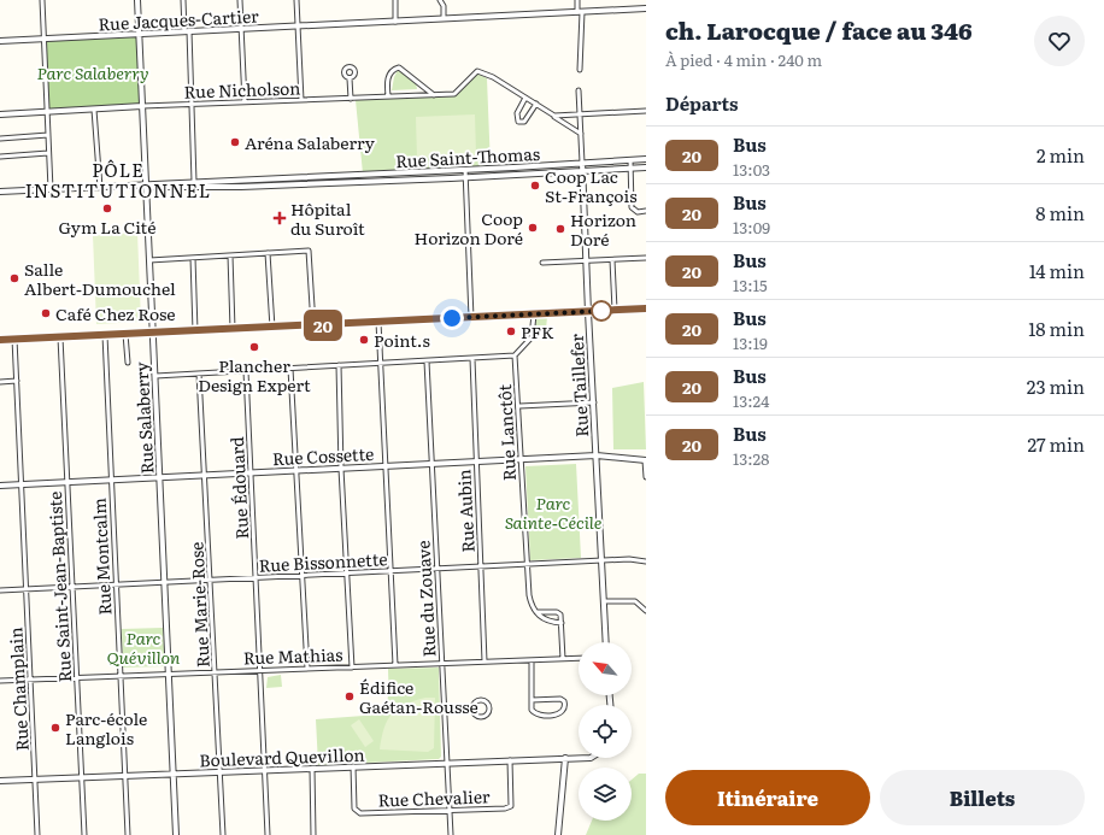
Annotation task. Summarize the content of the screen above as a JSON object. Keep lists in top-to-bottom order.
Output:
{
  "streets": {
    "street": [
      "Rue Jacques-Cartier",
      "Rue Nicholson",
      "Rue Saint-Thomas",
      "Rue Taillefer",
      "Rue Salaberry",
      "Rue Lanctôt",
      "Rue Cossette",
      "Rue Édouard",
      "Rue Aubin",
      "Rue Montcalm",
      "Rue Bissonnette",
      "Rue Saint-Jean-Baptiste",
      "Rue du Zouave",
      "Rue Marie-Rose",
      "Rue Mathias",
      "Rue Champlain",
      "Boulevard Quevillon",
      "Rue Chevalier"
    ]
  },
  "crossings": [
    ["Rue Jacques-Cartier", "Rue Salaberry"],
    ["Rue Nicholson", "Rue Salaberry"],
    ["Rue Saint-Thomas", "Rue Taillefer"],
    ["Rue Saint-Thomas", "Rue Salaberry"],
    ["Rue Taillefer", "Rue Cossette"],
    ["Rue Taillefer", "Rue Bissonnette"],
    ["Rue Salaberry", "Rue Cossette"],
    ["Rue Salaberry", "Rue Bissonnette"],
    ["Rue Salaberry", "Rue Mathias"],
    ["Rue Salaberry", "Boulevard Quevillon"],
    ["Rue Lanctôt", "Rue Cossette"],
    ["Rue Lanctôt", "Rue Bissonnette"],
    ["Rue Cossette", "Rue Édouard"],
    ["Rue Cossette", "Rue Aubin"],
    ["Rue Cossette", "Rue Montcalm"],
    ["Rue Cossette", "Rue Saint-Jean-Baptiste"],
    ["Rue Cossette", "Rue du Zouave"],
    ["Rue Cossette", "Rue Marie-Rose"],
    ["Rue Cossette", "Rue Champlain"],
    ["Rue Édouard", "Rue Bissonnette"],
    ["Rue Édouard", "Rue Mathias"],
    ["Rue Édouard", "Boulevard Quevillon"],
    ["Rue Aubin", "Rue Bissonnette"],
    ["Rue Aubin", "Rue Mathias"],
    ["Rue Montcalm", "Rue Bissonnette"],
    ["Rue Montcalm", "Rue Mathias"],
    ["Rue Montcalm", "Boulevard Quevillon"],
    ["Rue Bissonnette", "Rue Saint-Jean-Baptiste"],
    ["Rue Bissonnette", "Rue du Zouave"],
    ["Rue Bissonnette", "Rue Marie-Rose"],
    ["Rue Bissonnette", "Rue Champlain"],
    ["Rue Saint-Jean-Baptiste", "Rue Mathias"],
    ["Rue Saint-Jean-Baptiste", "Boulevard Quevillon"],
    ["Rue du Zouave", "Rue Mathias"],
    ["Rue du Zouave", "Boulevard Quevillon"],
    ["Rue du Zouave", "Rue Chevalier"],
    ["Rue Marie-Rose", "Rue Mathias"],
    ["Rue Marie-Rose", "Boulevard Quevillon"],
    ["Rue Mathias", "Rue Champlain"],
    ["Rue Champlain", "Boulevard Quevillon"],
    ["Boulevard Quevillon", "Rue Chevalier"]
  ],
  "districts": ["PÔLE INSTITUTIONNEL"],
  "parks": ["Parc Salaberry", "Parc Sainte-Cécile", "Parc Quévillon"],
  "places": {
    "other": [
      "Aréna Salaberry",
      "Coop Lac St-François",
      "Gym La Cité",
      "Coop Horizon Doré",
      "Horizon Doré",
      "Salle Albert-Dumouchel",
      "Café Chez Rose",
      "PFK",
      "Point.s",
      "Plancher Design Expert",
      "Édifice Gaétan-Rousse",
      "Parc-école Langlois"
    ],
    "health": ["Hôpital du Suroît"]
  },
  "lines": ["bus line 20"],
  "north": "top left",
  "page": {
    "on_map": "20",
    "heading": [
      ["ch. Larocque / face au 346", "À pied · 4 min · 240 m"],
      "Départs"
    ],
    "list": [
      {
        "mark": "20",
        "name": "Bus",
        "note": "13:03",
        "value": "2 min"
      },
      {
        "mark": "20",
        "name": "Bus",
        "note": "13:09",
        "value": "8 min"
      },
      {
        "mark": "20",
        "name": "Bus",
        "note": "13:15",
        "value": "14 min"
      },
      {
        "mark": "20",
        "name": "Bus",
        "note": "13:19",
        "value": "18 min"
      },
      {
        "mark": "20",
        "name": "Bus",
        "note": "13:24",
        "value": "23 min"
      },
      {
        "mark": "20",
        "name": "Bus",
        "note": "13:28",
        "value": "27 min"
      }
    ],
    "buttons": ["Itinéraire", "Billets"]
  }
}
